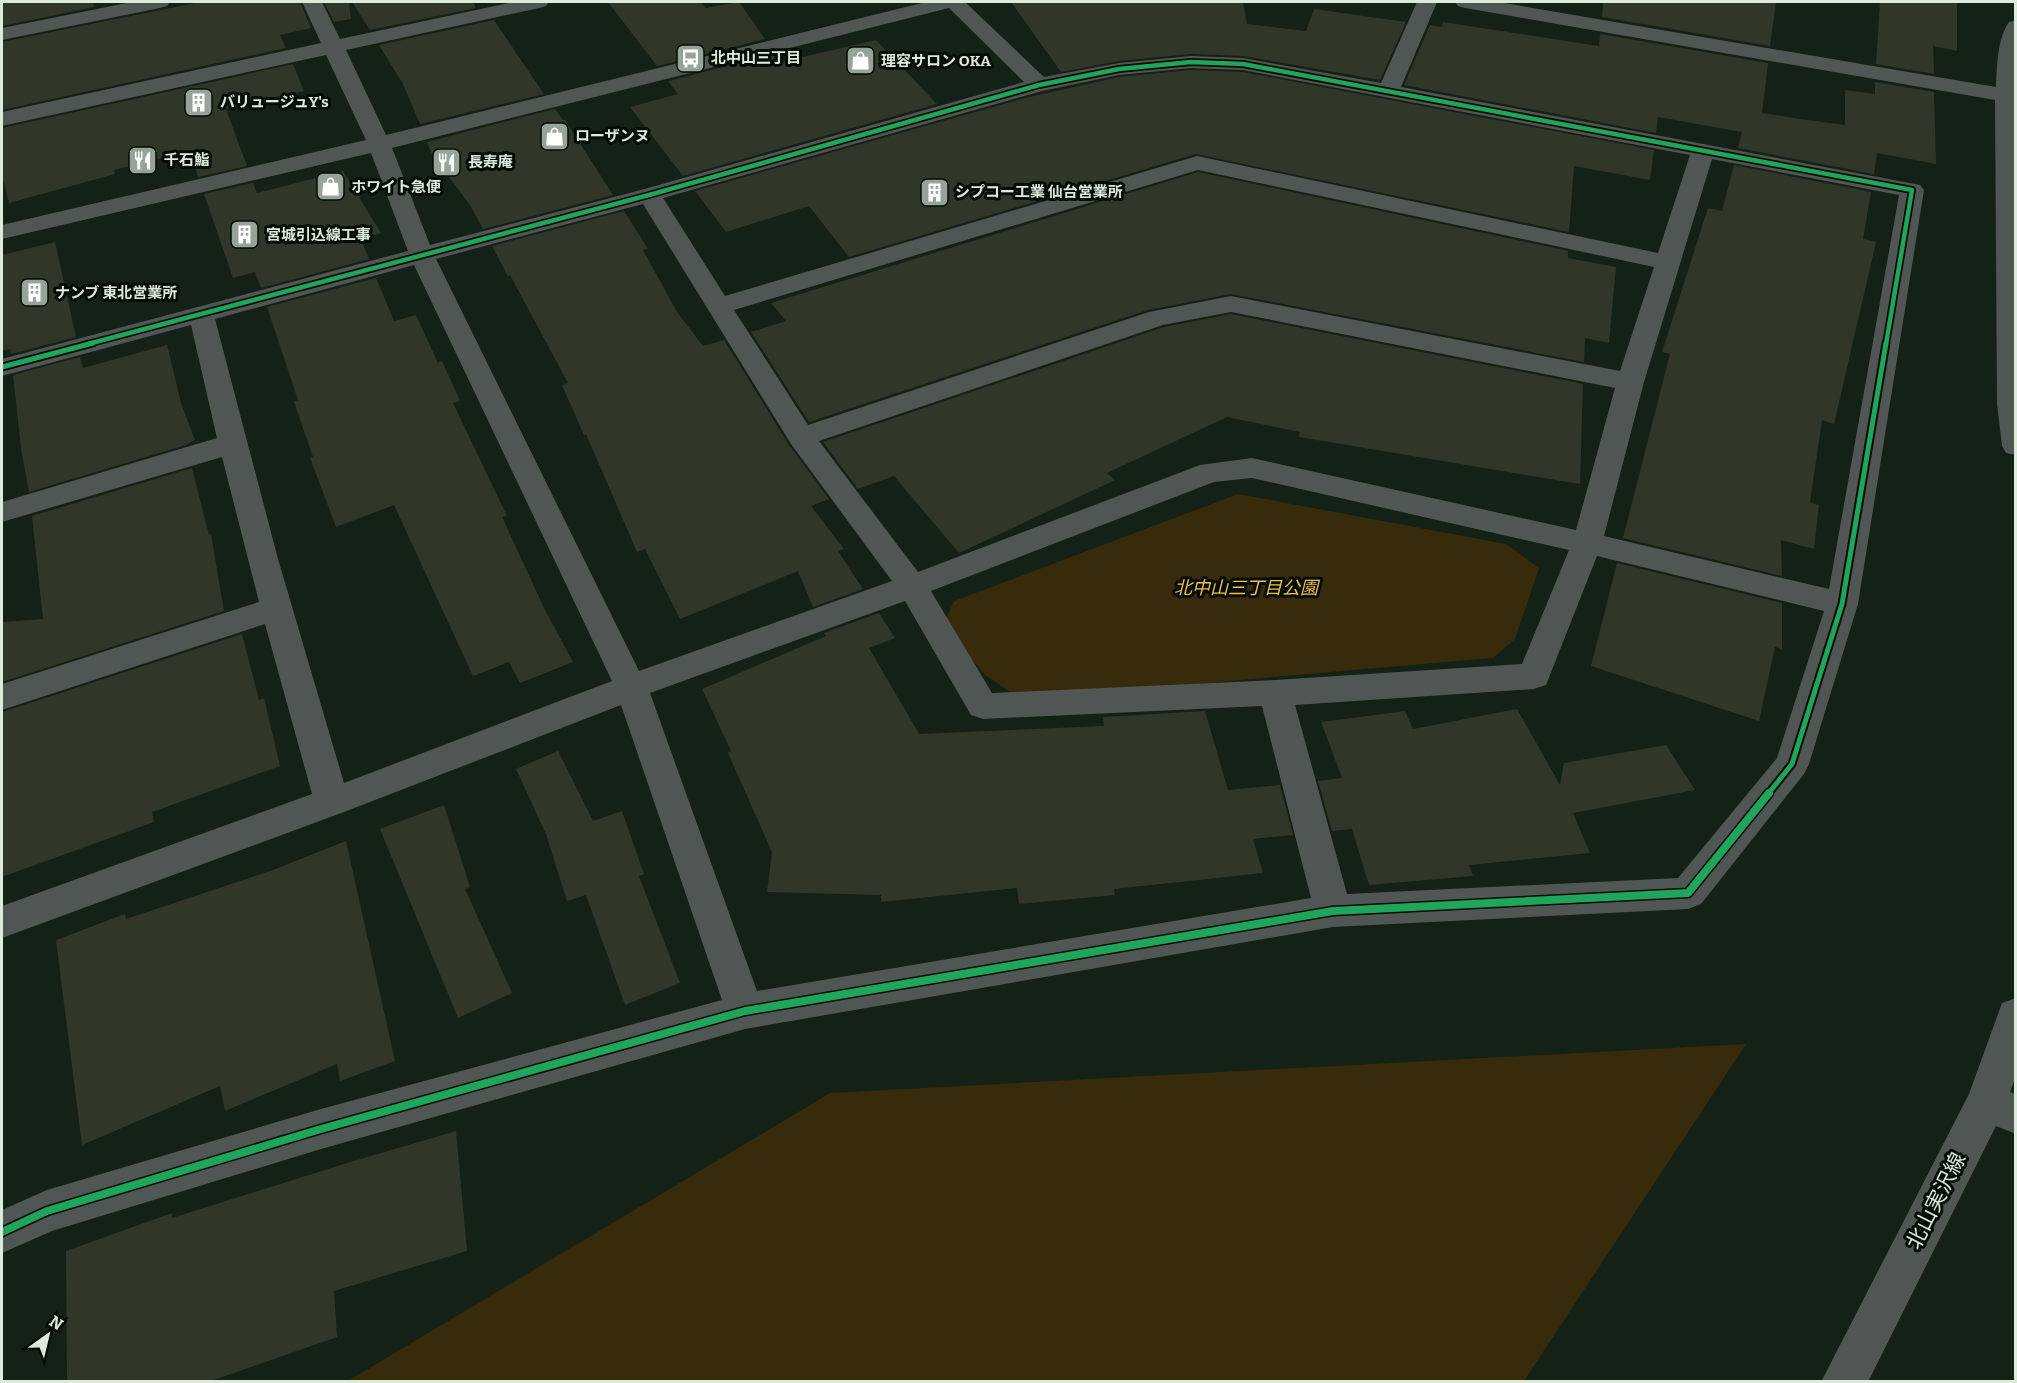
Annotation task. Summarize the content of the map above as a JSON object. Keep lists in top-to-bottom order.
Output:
{
  "streets": {
    "street": ["北山実沢線"]
  },
  "parks": ["北中山三丁目公園"],
  "places": {
    "bus stop": ["北中山三丁目"],
    "shop": ["理容サロン OKA", "ローザンヌ", "ホワイト急便"],
    "building": [
      "バリュージュY's",
      "シプコー工業 仙台営業所",
      "宮城引込線工事",
      "ナンブ 東北営業所"
    ],
    "restaurant": ["千石鮨", "長寿庵"]
  },
  "north": "top right"
}
